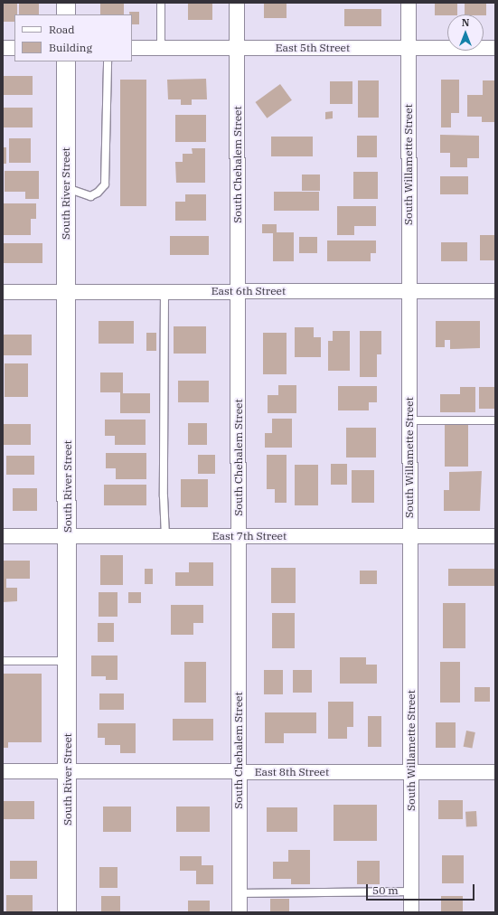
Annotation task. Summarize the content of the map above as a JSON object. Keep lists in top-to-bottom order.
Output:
{
  "streets": {
    "street": [
      "East 5th Street",
      "South Chehalem Street",
      "South Willamette Street",
      "South River Street",
      "East 6th Street",
      "East 7th Street",
      "East 8th Street"
    ]
  },
  "crossings": [
    ["East 5th Street", "South Chehalem Street"],
    ["East 5th Street", "South Willamette Street"],
    ["South Chehalem Street", "East 6th Street"],
    ["South Chehalem Street", "East 7th Street"],
    ["South Chehalem Street", "East 8th Street"],
    ["South Willamette Street", "East 6th Street"],
    ["South Willamette Street", "East 7th Street"],
    ["South Willamette Street", "East 8th Street"],
    ["South River Street", "East 6th Street"],
    ["South River Street", "East 7th Street"],
    ["South River Street", "East 8th Street"]
  ],
  "legend": ["Road", "Building"],
  "scale_bar": "50 m",
  "north": "top"
}
